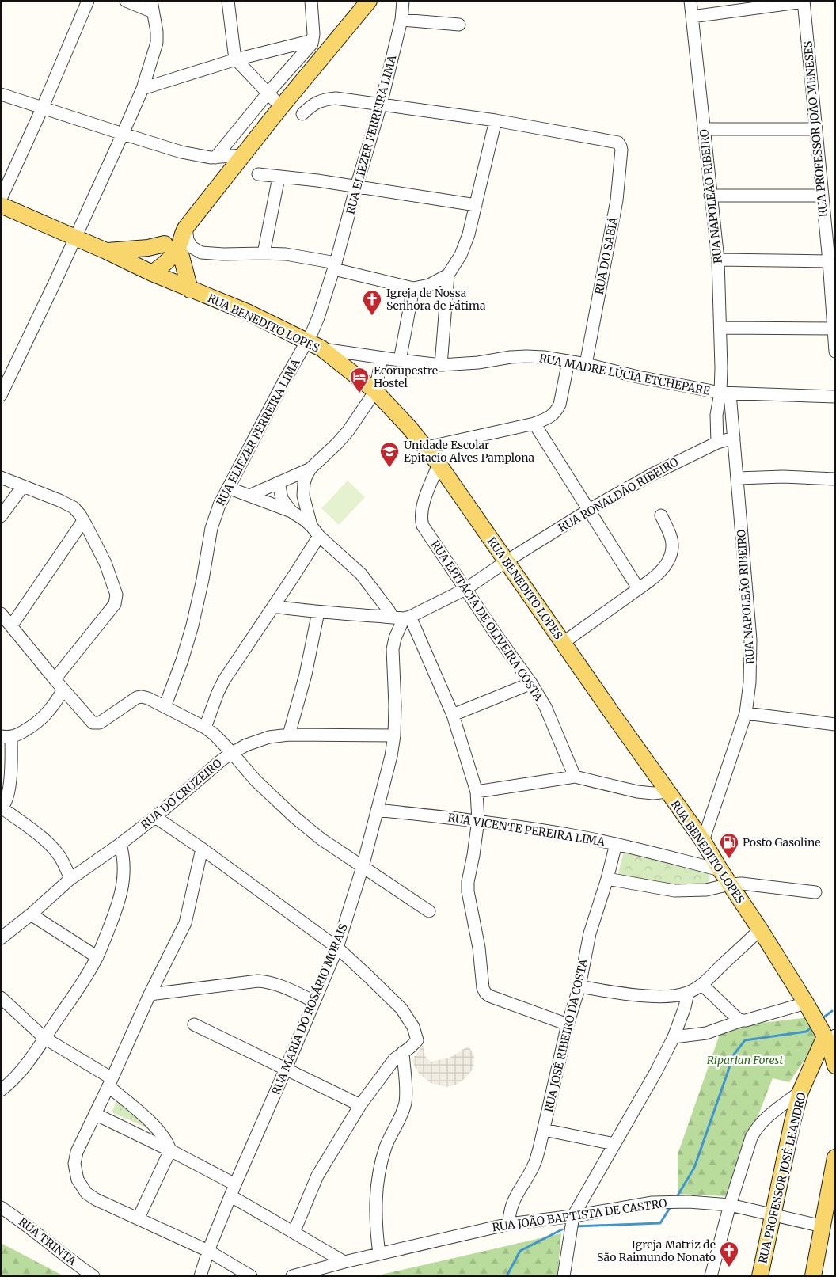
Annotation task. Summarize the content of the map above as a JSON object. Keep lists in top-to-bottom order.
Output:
{
  "streets": {
    "main road": ["RUA BENEDITO LOPES", "RUA PROFESSOR JOSÉ LEANDRO"],
    "street": [
      "RUA PROFESSOR JOÃO MENESES",
      "RUA ELIEZER FERREIRA LIMA",
      "RUA NAPOLEÃO RIBEIRO",
      "RUA DO SABIÁ",
      "RUA MADRE LÚCIA ETCHEPARE",
      "RUA RONALDÃO RIBEIRO",
      "RUA EPITÁCIA DE OLIVEIRA COSTA",
      "RUA DO CRUZEIRO",
      "RUA VICENTE PEREIRA LIMA",
      "RUA MARIA DO ROSÁRIO MORAIS",
      "RUA JOSÉ RIBEIRO DA COSTA",
      "RUA JOÃO BAPTISTA DE CASTRO",
      "RUA TRINTA"
    ]
  },
  "crossings": [
    ["RUA ELIEZER FERREIRA LIMA", "RUA BENEDITO LOPES"],
    ["RUA NAPOLEÃO RIBEIRO", "RUA BENEDITO LOPES"],
    ["RUA NAPOLEÃO RIBEIRO", "RUA MADRE LÚCIA ETCHEPARE"],
    ["RUA NAPOLEÃO RIBEIRO", "RUA RONALDÃO RIBEIRO"],
    ["RUA DO SABIÁ", "RUA MADRE LÚCIA ETCHEPARE"],
    ["RUA BENEDITO LOPES", "RUA MADRE LÚCIA ETCHEPARE"],
    ["RUA BENEDITO LOPES", "RUA RONALDÃO RIBEIRO"],
    ["RUA BENEDITO LOPES", "RUA EPITÁCIA DE OLIVEIRA COSTA"],
    ["RUA BENEDITO LOPES", "RUA VICENTE PEREIRA LIMA"],
    ["RUA BENEDITO LOPES", "RUA PROFESSOR JOSÉ LEANDRO"],
    ["RUA RONALDÃO RIBEIRO", "RUA EPITÁCIA DE OLIVEIRA COSTA"],
    ["RUA RONALDÃO RIBEIRO", "RUA MARIA DO ROSÁRIO MORAIS"],
    ["RUA DO CRUZEIRO", "RUA MARIA DO ROSÁRIO MORAIS"],
    ["RUA VICENTE PEREIRA LIMA", "RUA MARIA DO ROSÁRIO MORAIS"],
    ["RUA VICENTE PEREIRA LIMA", "RUA JOSÉ RIBEIRO DA COSTA"],
    ["RUA JOSÉ RIBEIRO DA COSTA", "RUA JOÃO BAPTISTA DE CASTRO"],
    ["RUA PROFESSOR JOSÉ LEANDRO", "RUA JOÃO BAPTISTA DE CASTRO"]
  ],
  "parks": ["Riparian Forest"],
  "places": {
    "church": ["Igreja de Nossa Senhora de Fátima", "Igreja Matriz de São Raimundo Nonato"],
    "hotel": ["Ecorupestre Hostel"],
    "school or university": ["Unidade Escolar Epitacio Alves Pamplona"],
    "fuel station": ["Posto Gasoline"]
  }
}
